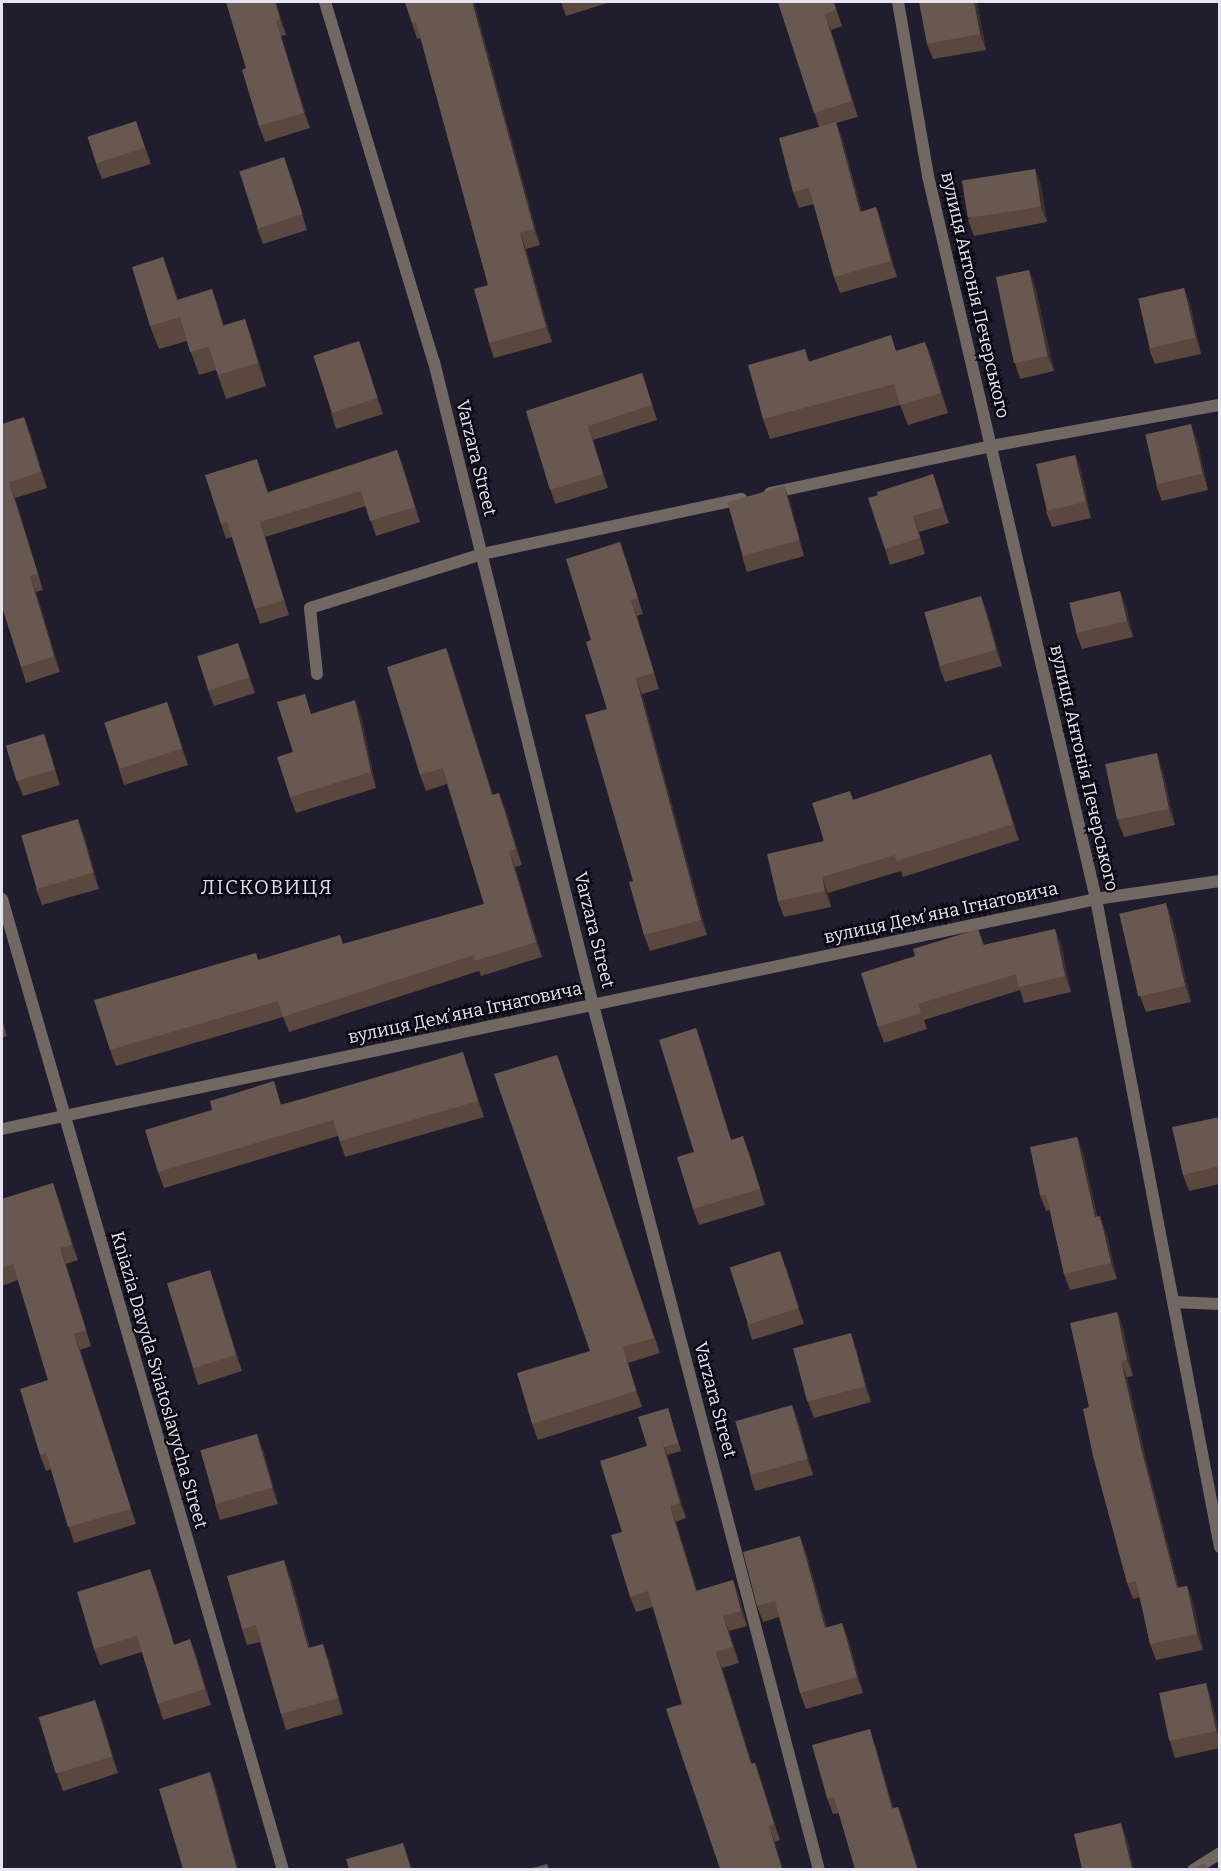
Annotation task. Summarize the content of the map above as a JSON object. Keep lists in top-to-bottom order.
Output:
{
  "streets": {
    "street": [
      "вулиця Антонія Печерського",
      "Varzara Street",
      "вулиця Демʼяна Ігнатовича",
      "Kniazia Davyda Sviatoslavycha Street"
    ]
  },
  "crossings": [
    ["вулиця Антонія Печерського", "вулиця Демʼяна Ігнатовича"],
    ["Varzara Street", "вулиця Демʼяна Ігнатовича"],
    ["вулиця Демʼяна Ігнатовича", "Kniazia Davyda Sviatoslavycha Street"]
  ],
  "districts": ["ЛІСКОВИЦЯ"]
}
